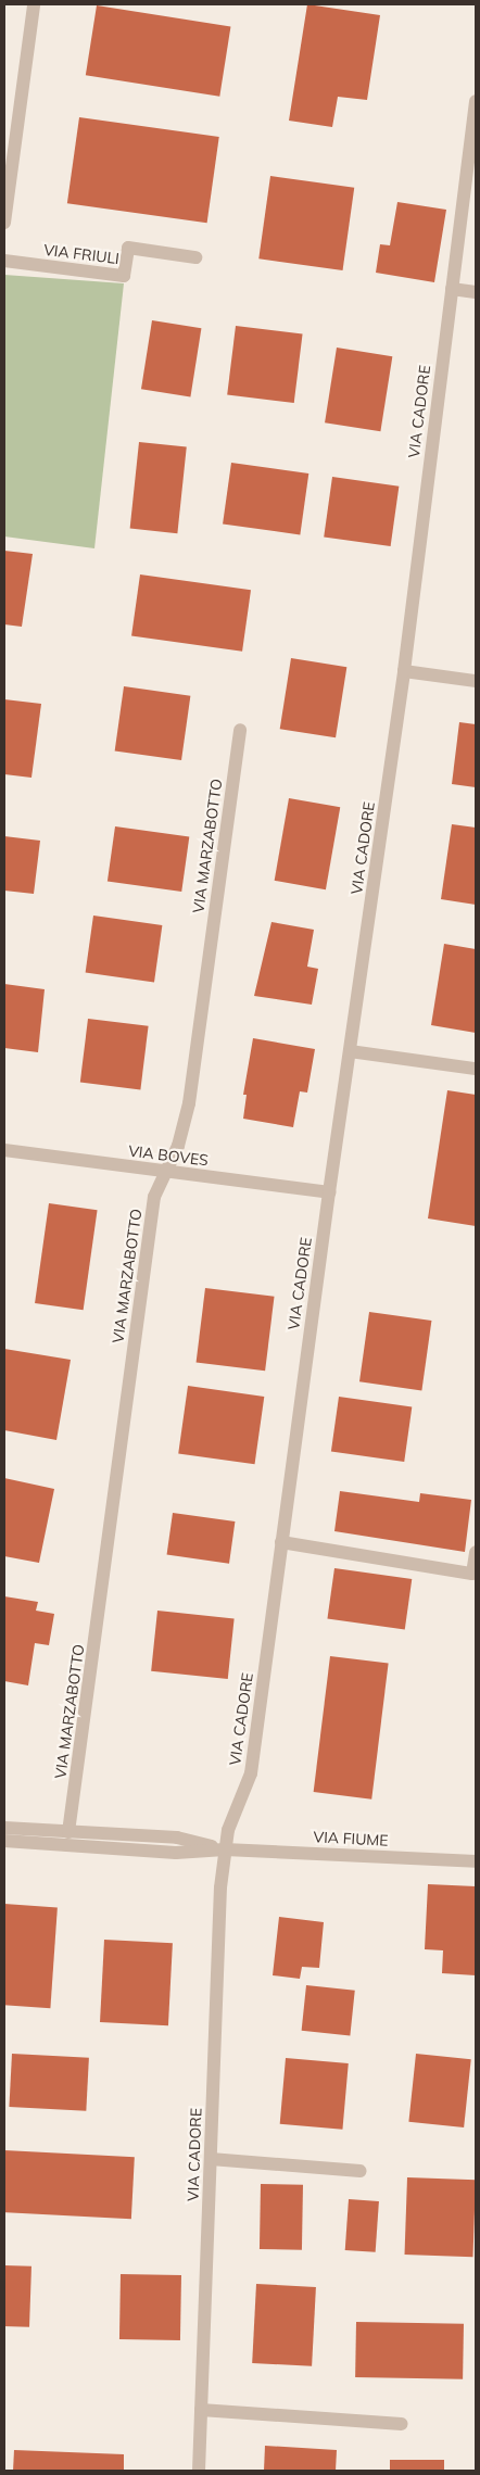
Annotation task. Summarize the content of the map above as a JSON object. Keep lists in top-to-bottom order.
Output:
{
  "streets": {
    "street": [
      "VIA FRIULI",
      "VIA CADORE",
      "VIA MARZABOTTO",
      "VIA BOVES",
      "VIA FIUME"
    ]
  },
  "crossings": [
    ["VIA CADORE", "VIA BOVES"],
    ["VIA CADORE", "VIA FIUME"],
    ["VIA MARZABOTTO", "VIA BOVES"]
  ]
}
